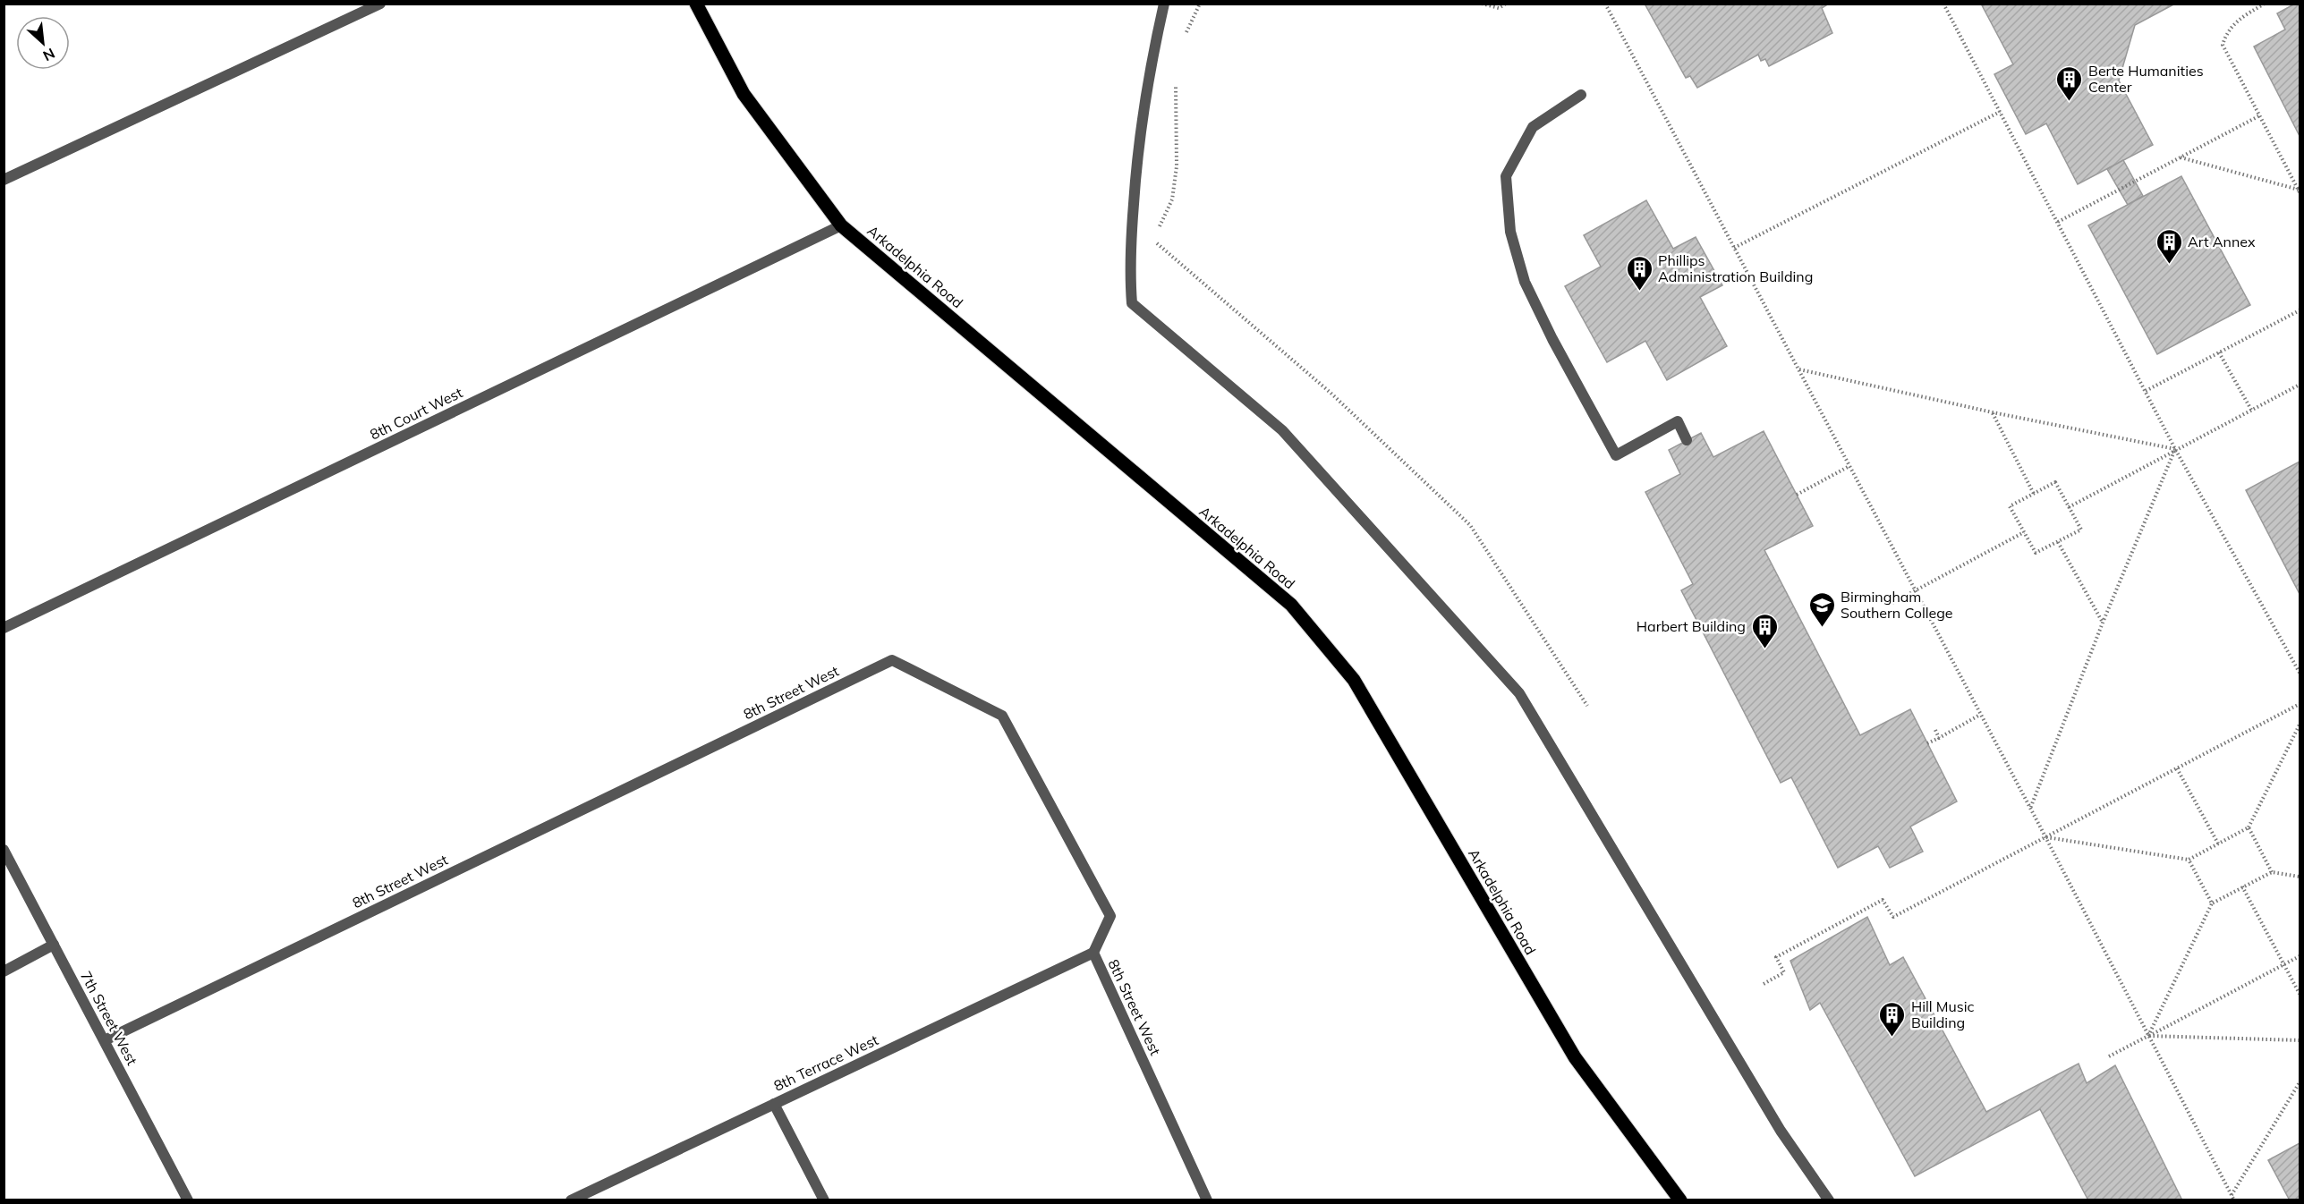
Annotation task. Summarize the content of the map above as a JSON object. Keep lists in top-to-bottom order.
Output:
{
  "streets": {
    "main road": ["Arkadelphia Road"],
    "street": [
      "8th Court West",
      "8th Street West",
      "7th Street West",
      "8th Terrace West"
    ]
  },
  "crossings": [
    ["Arkadelphia Road", "8th Court West"],
    ["8th Street West", "7th Street West"],
    ["8th Street West", "8th Terrace West"]
  ],
  "places": {
    "building": [
      "Berte Humanities Center",
      "Art Annex",
      "Phillips Administration Building",
      "Harbert Building",
      "Hill Music Building"
    ],
    "school or university": ["Birmingham Southern College"]
  },
  "north": "bottom right"
}
